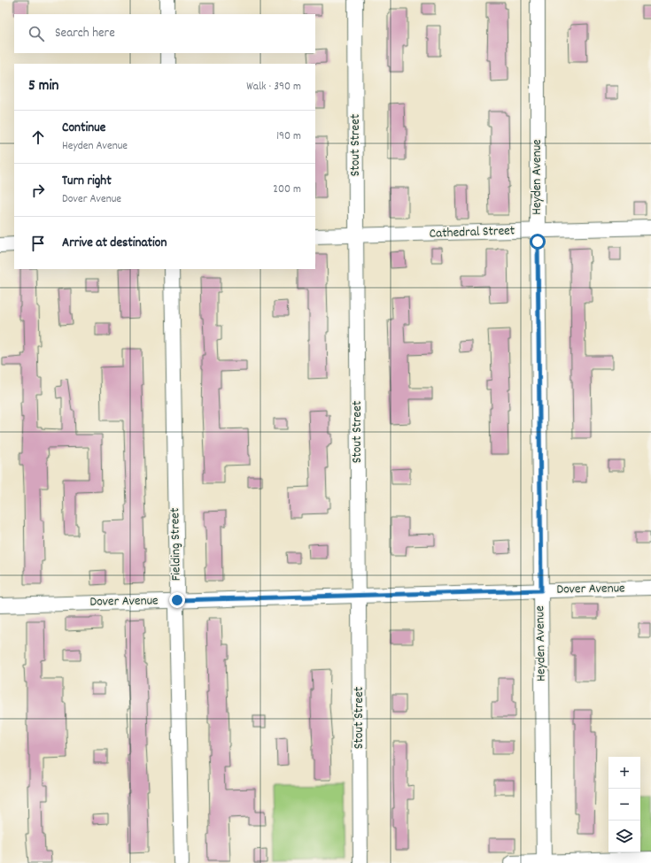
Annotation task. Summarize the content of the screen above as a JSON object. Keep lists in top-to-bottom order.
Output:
{
  "streets": {
    "street": [
      "Stout Street",
      "Heyden Avenue",
      "Cathedral Street",
      "Fielding Street",
      "Dover Avenue"
    ]
  },
  "crossings": [
    ["Stout Street", "Cathedral Street"],
    ["Stout Street", "Dover Avenue"],
    ["Heyden Avenue", "Cathedral Street"],
    ["Heyden Avenue", "Dover Avenue"],
    ["Fielding Street", "Dover Avenue"]
  ],
  "page": {
    "search": "Search here",
    "heading": ["5 min", "Walk · 390 m"],
    "list": [
      ["Continue", "Heyden Avenue", "190 m"],
      ["Turn right", "Dover Avenue", "200 m"],
      "Arrive at destination"
    ],
    "map_buttons": ["+", "−"]
  }
}
